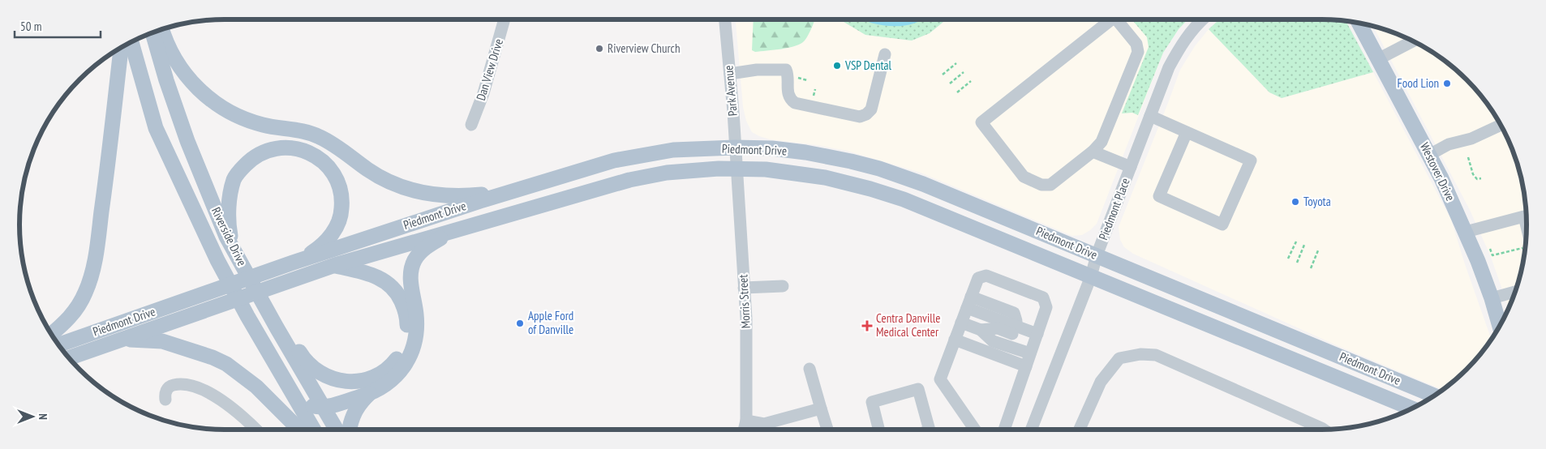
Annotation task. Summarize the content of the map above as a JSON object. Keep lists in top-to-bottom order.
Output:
{
  "streets": {
    "main road": ["Piedmont Drive", "Westover Drive", "Riverside Drive"],
    "street": [
      "Dan View Drive",
      "Park Avenue",
      "Piedmont Place",
      "Morris Street"
    ]
  },
  "crossings": [
    ["Park Avenue", "Piedmont Drive"],
    ["Park Avenue", "Morris Street"],
    ["Piedmont Drive", "Piedmont Place"],
    ["Piedmont Drive", "Morris Street"]
  ],
  "places": {
    "other": [
      "Riverview Church",
      "VSP Dental",
      "Food Lion",
      "Toyota",
      "Apple Ford of Danville"
    ],
    "health": ["Centra Danville Medical Center"]
  },
  "scale_bar": "50 m",
  "north": "right"
}
